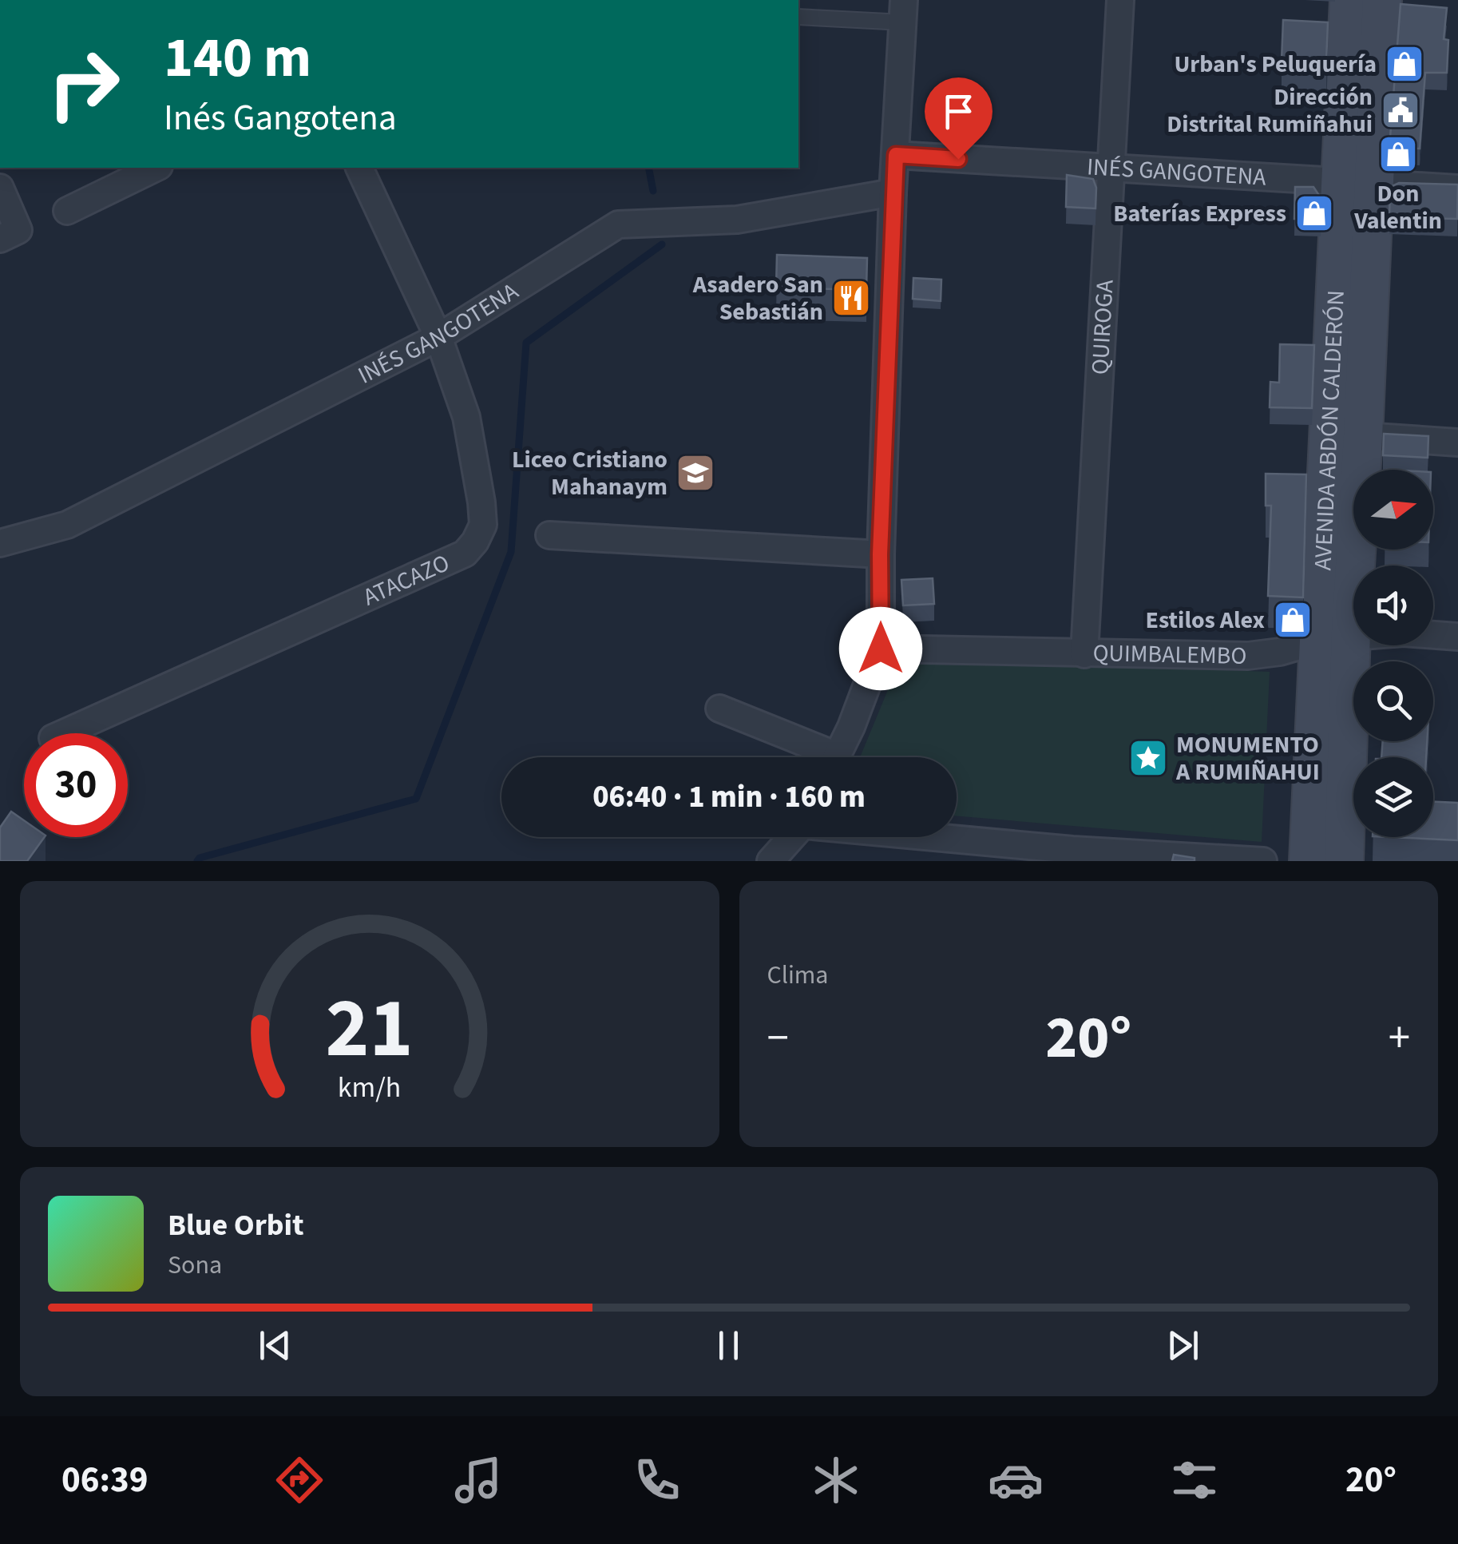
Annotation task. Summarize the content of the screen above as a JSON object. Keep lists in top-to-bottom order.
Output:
{
  "streets": {
    "main road": ["AVENIDA ABDÓN CALDERÓN"],
    "street": [
      "INÉS GANGOTENA",
      "QUIROGA",
      "ATACAZO",
      "QUIMBALEMBO"
    ]
  },
  "crossings": [
    ["INÉS GANGOTENA", "QUIROGA"],
    ["INÉS GANGOTENA", "AVENIDA ABDÓN CALDERÓN"],
    ["INÉS GANGOTENA", "ATACAZO"],
    ["QUIROGA", "QUIMBALEMBO"],
    ["AVENIDA ABDÓN CALDERÓN", "QUIMBALEMBO"]
  ],
  "places": {
    "shop": [
      "Urban's Peluquería",
      "Don Valentin",
      "Baterías Express",
      "Estilos Alex"
    ],
    "public building": ["Dirección Distrital Rumiñahui"],
    "restaurant": ["Asadero San Sebastián"],
    "school or university": ["Liceo Cristiano Mahanaym"],
    "place": ["MONUMENTO A RUMIÑAHUI"]
  },
  "north": "right",
  "page": {
    "turn": ["140 m", "Inés Gangotena"],
    "limit": "30",
    "trip": "06:40 · 1 min · 160 m",
    "tile": "Clima",
    "heat": ["−", "20°", "+"],
    "song": ["Blue Orbit", "Sona"],
    "tabs": ["06:39", "20°"],
    "gauge": ["21", "km/h"]
  }
}
